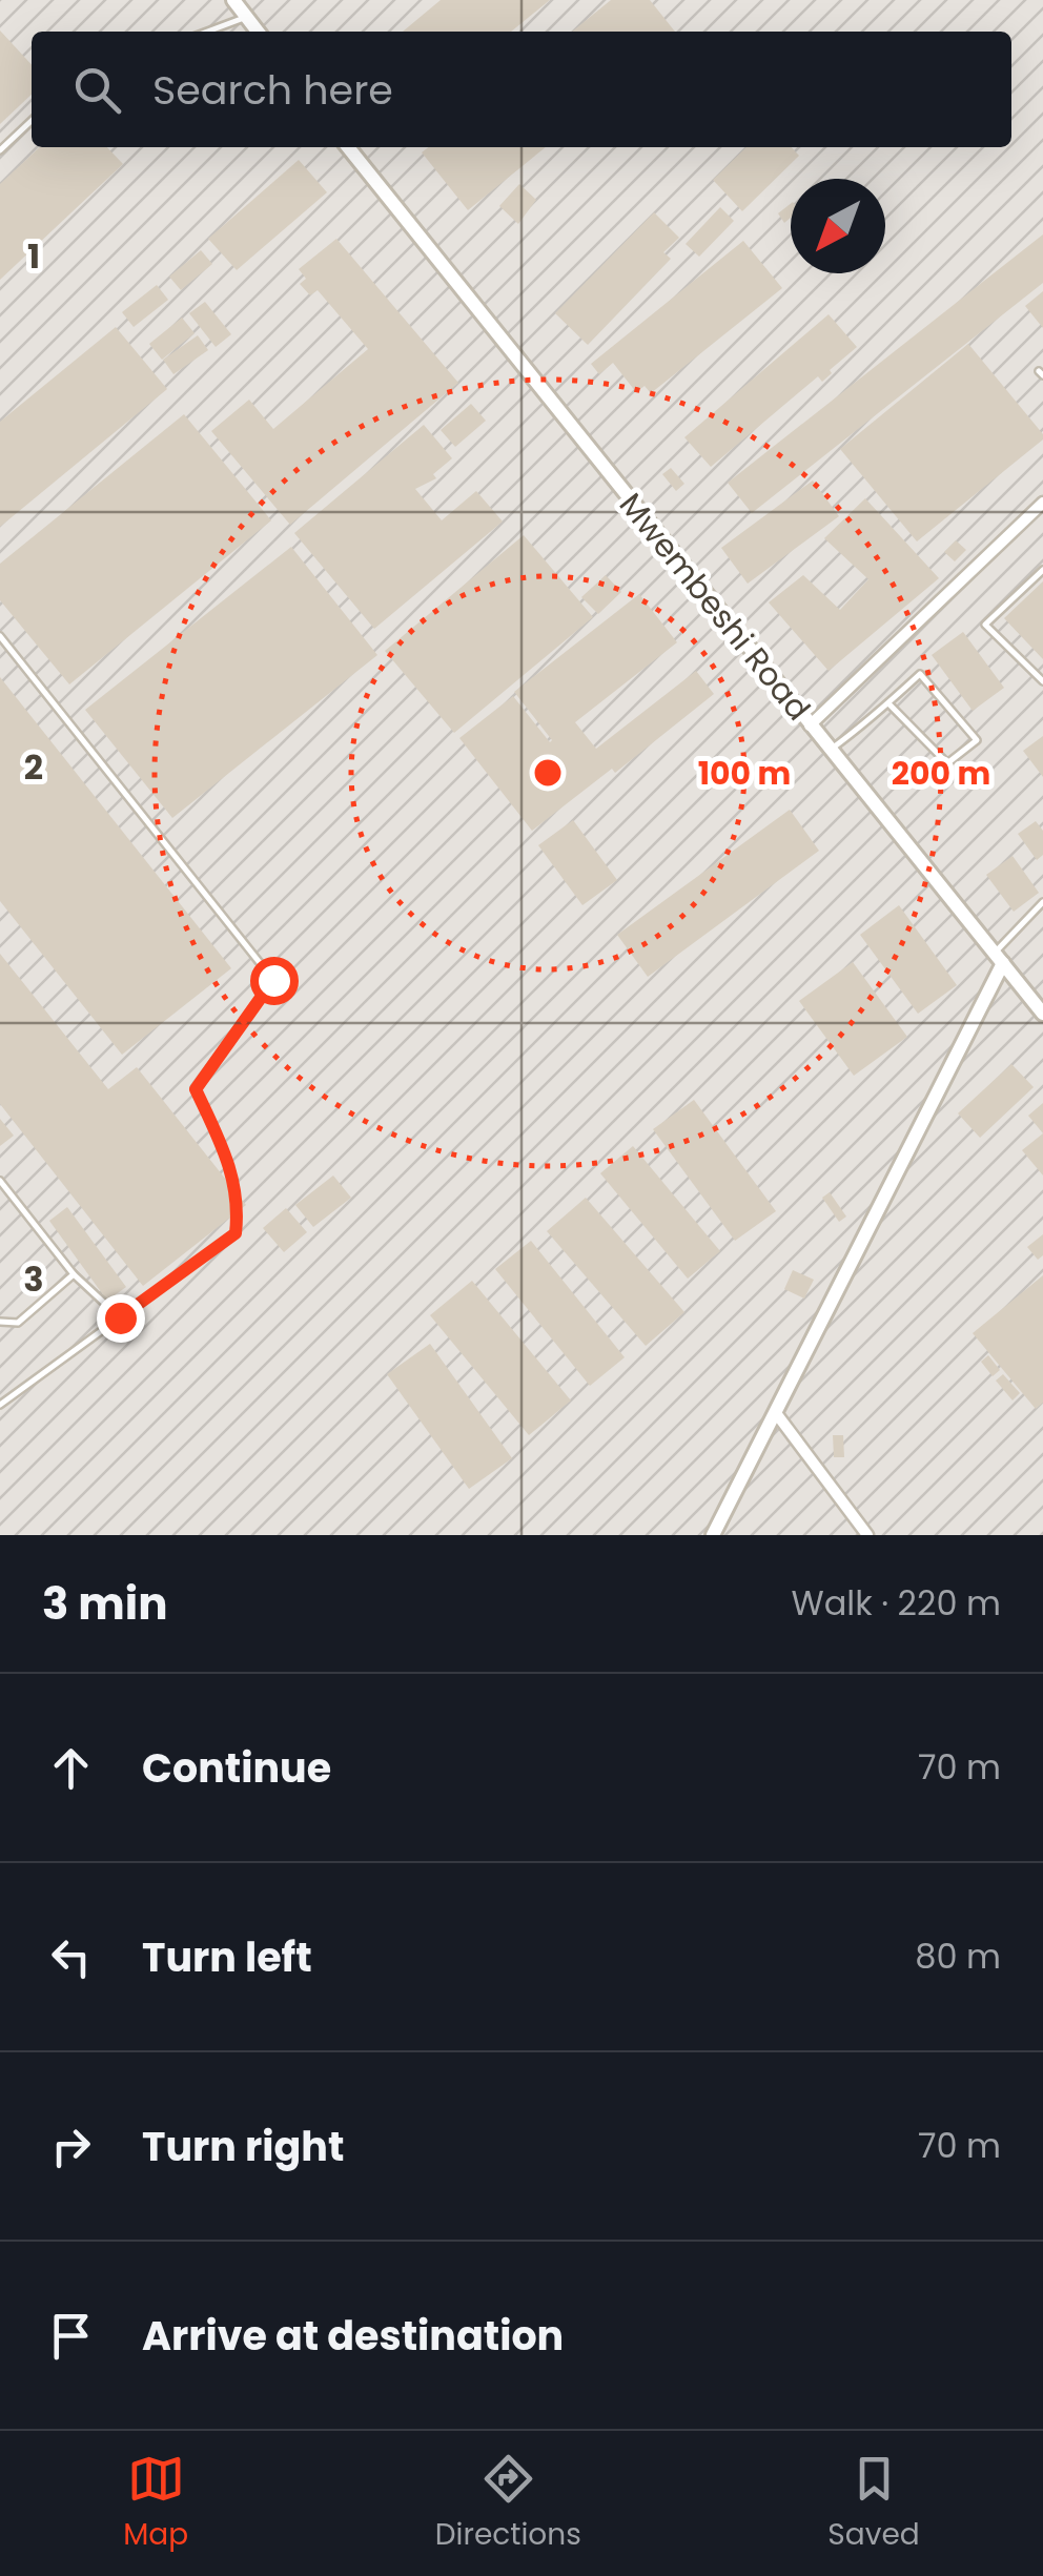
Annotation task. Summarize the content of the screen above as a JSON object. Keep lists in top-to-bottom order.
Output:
{
  "streets": {
    "street": ["Mwembeshi Road"]
  },
  "north": "bottom left",
  "page": {
    "search": "Search here",
    "heading": ["3 min", "Walk · 220 m"],
    "list": [
      ["Continue", "70 m"],
      ["Turn left", "80 m"],
      ["Turn right", "70 m"],
      "Arrive at destination"
    ],
    "nav": ["Map", "Directions", "Saved"]
  },
  "grid": {
    "rows": ["1", "2", "3"]
  },
  "rings": ["100 m", "200 m"]
}
